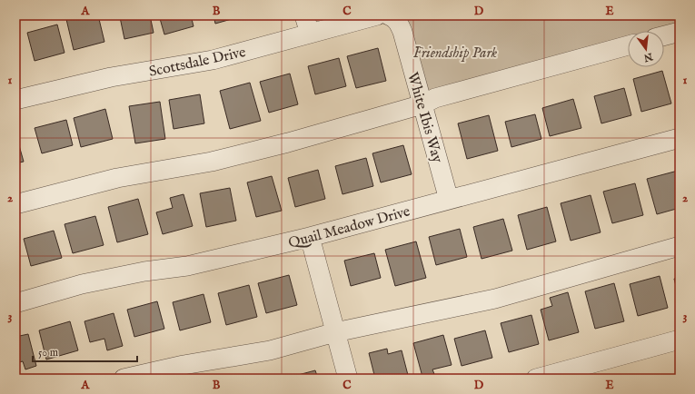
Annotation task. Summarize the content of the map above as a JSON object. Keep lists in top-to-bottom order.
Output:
{
  "streets": {
    "street": ["Scottsdale Drive", "White Ibis Way", "Quail Meadow Drive"]
  },
  "crossings": [
    ["Scottsdale Drive", "White Ibis Way"],
    ["White Ibis Way", "Quail Meadow Drive"]
  ],
  "parks": ["Friendship Park"],
  "scale_bar": "50 m",
  "north": "bottom",
  "grid": {
    "columns": [
      "A",
      "B",
      "C",
      "D",
      "E"
    ],
    "rows": ["1", "2", "3"]
  }
}
